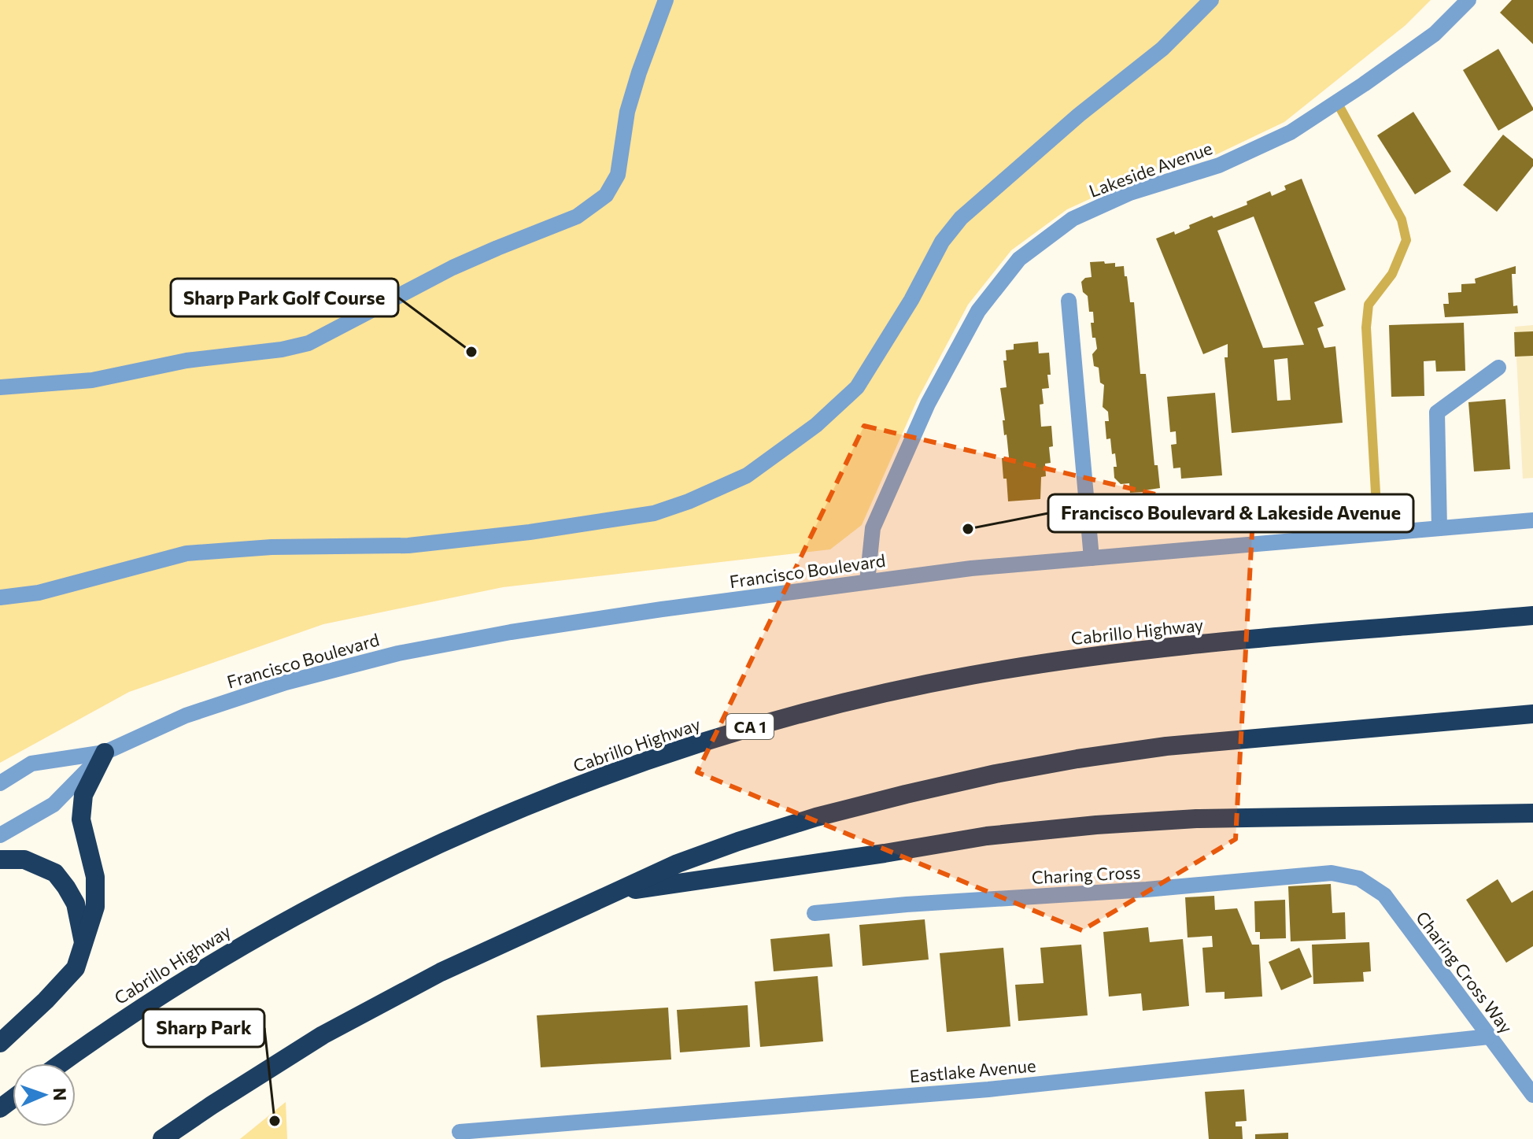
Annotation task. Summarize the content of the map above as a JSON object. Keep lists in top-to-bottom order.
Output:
{
  "streets": {
    "highway": ["Cabrillo Highway", "CA 1"],
    "street": [
      "Lakeside Avenue",
      "Francisco Boulevard",
      "Charing Cross",
      "Charing Cross Way",
      "Eastlake Avenue"
    ]
  },
  "crossings": [
    ["Lakeside Avenue", "Francisco Boulevard"],
    ["Charing Cross", "Charing Cross Way"],
    ["Charing Cross Way", "Eastlake Avenue"]
  ],
  "places": ["Sharp Park Golf Course", "Francisco Boulevard & Lakeside Avenue", "Sharp Park"],
  "north": "right"
}
